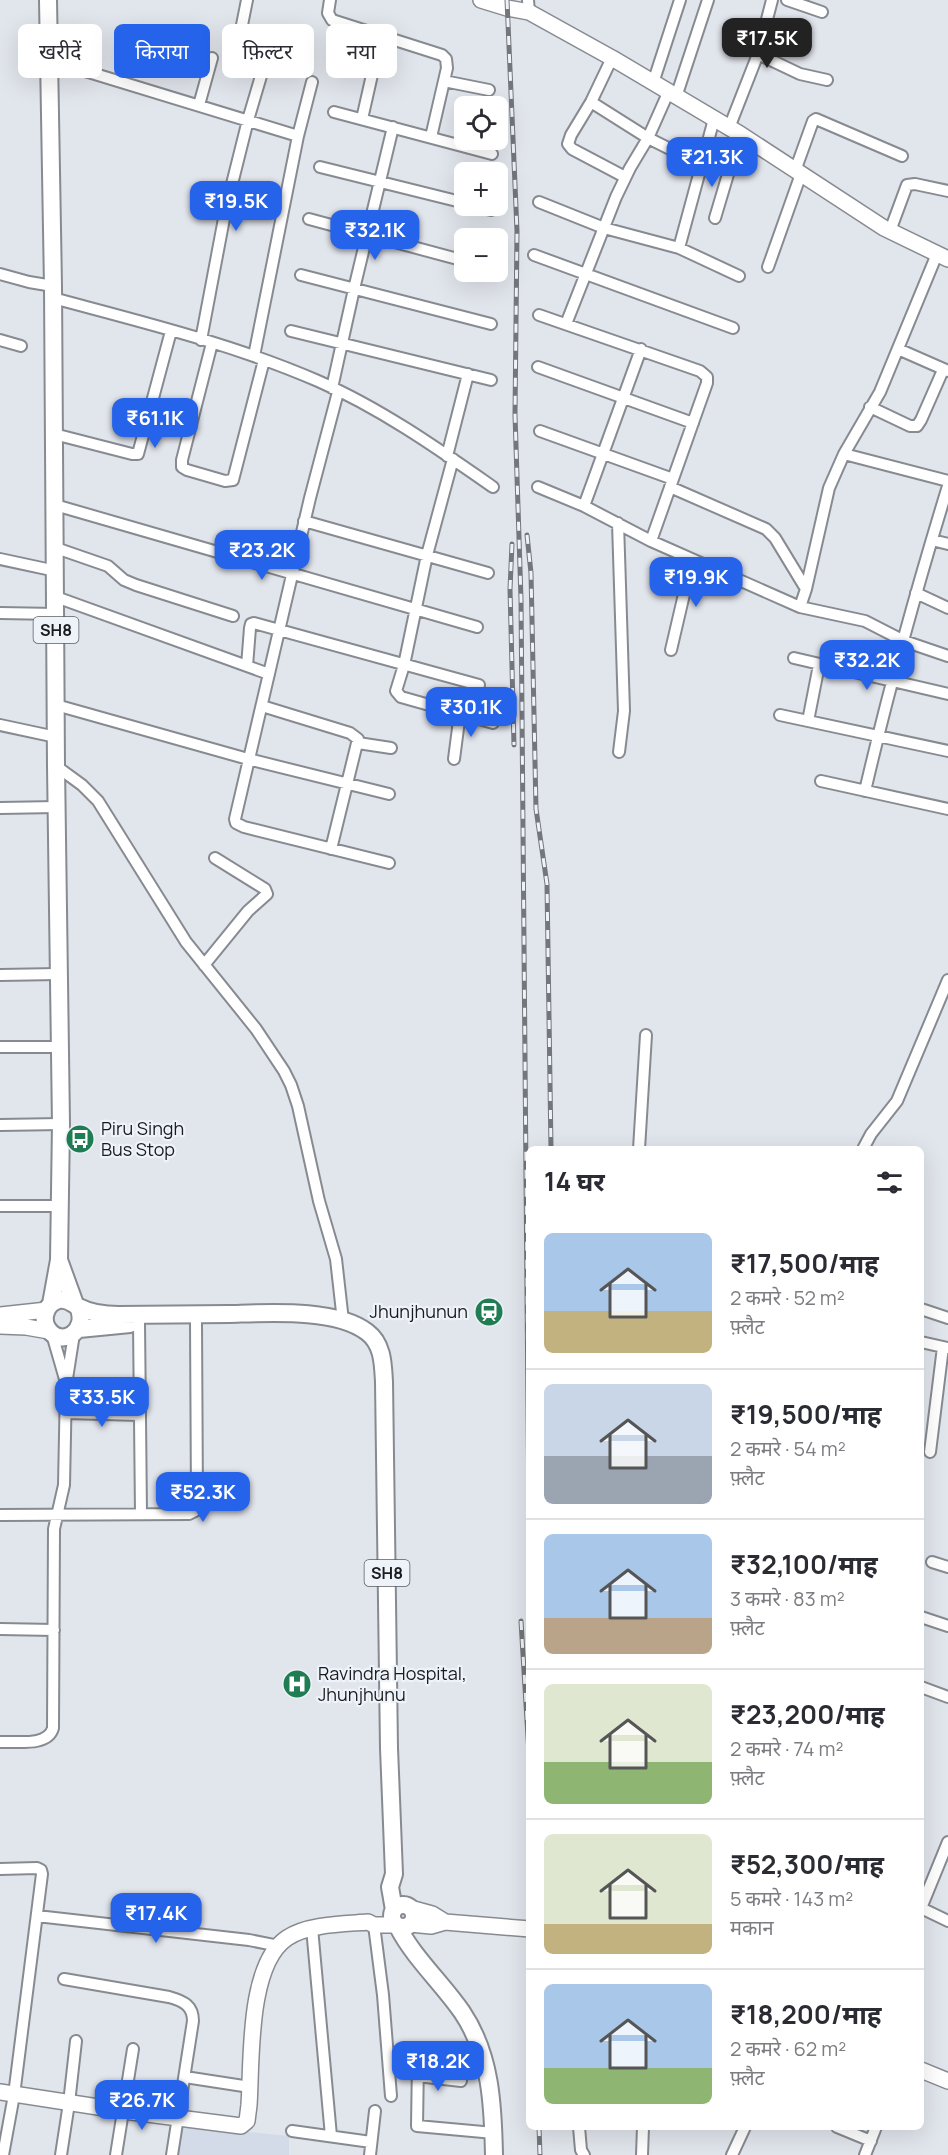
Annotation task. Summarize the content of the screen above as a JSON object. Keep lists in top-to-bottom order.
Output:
{
  "streets": {
    "main road": ["SH8"]
  },
  "places": {
    "bus stop": ["Piru Singh Bus Stop"],
    "station": ["Jhunjhunun"],
    "hospital": ["Ravindra Hospital, Jhunjhunu"]
  },
  "page": {
    "price": [
      "₹17.5K",
      "₹21.3K",
      "₹19.5K",
      "₹32.1K",
      "₹61.1K",
      "₹23.2K",
      "₹19.9K",
      "₹32.2K",
      "₹30.1K",
      "₹33.5K",
      "₹52.3K",
      "₹17.4K",
      "₹18.2K",
      "₹26.7K"
    ],
    "chip": [
      "खरीदें",
      "किराया",
      "फ़िल्टर",
      "नया"
    ],
    "map_buttons": ["+", "−"],
    "heading": "14 घर",
    "list": [
      {
        "name": "₹17,500/माह",
        "note": "2 कमरे · 52 m² · फ़्लैट"
      },
      {
        "name": "₹19,500/माह",
        "note": "2 कमरे · 54 m² · फ़्लैट"
      },
      {
        "name": "₹32,100/माह",
        "note": "3 कमरे · 83 m² · फ़्लैट"
      },
      {
        "name": "₹23,200/माह",
        "note": "2 कमरे · 74 m² · फ़्लैट"
      },
      {
        "name": "₹52,300/माह",
        "note": "5 कमरे · 143 m² · मकान"
      },
      {
        "name": "₹18,200/माह",
        "note": "2 कमरे · 62 m² · फ़्लैट"
      }
    ]
  }
}
